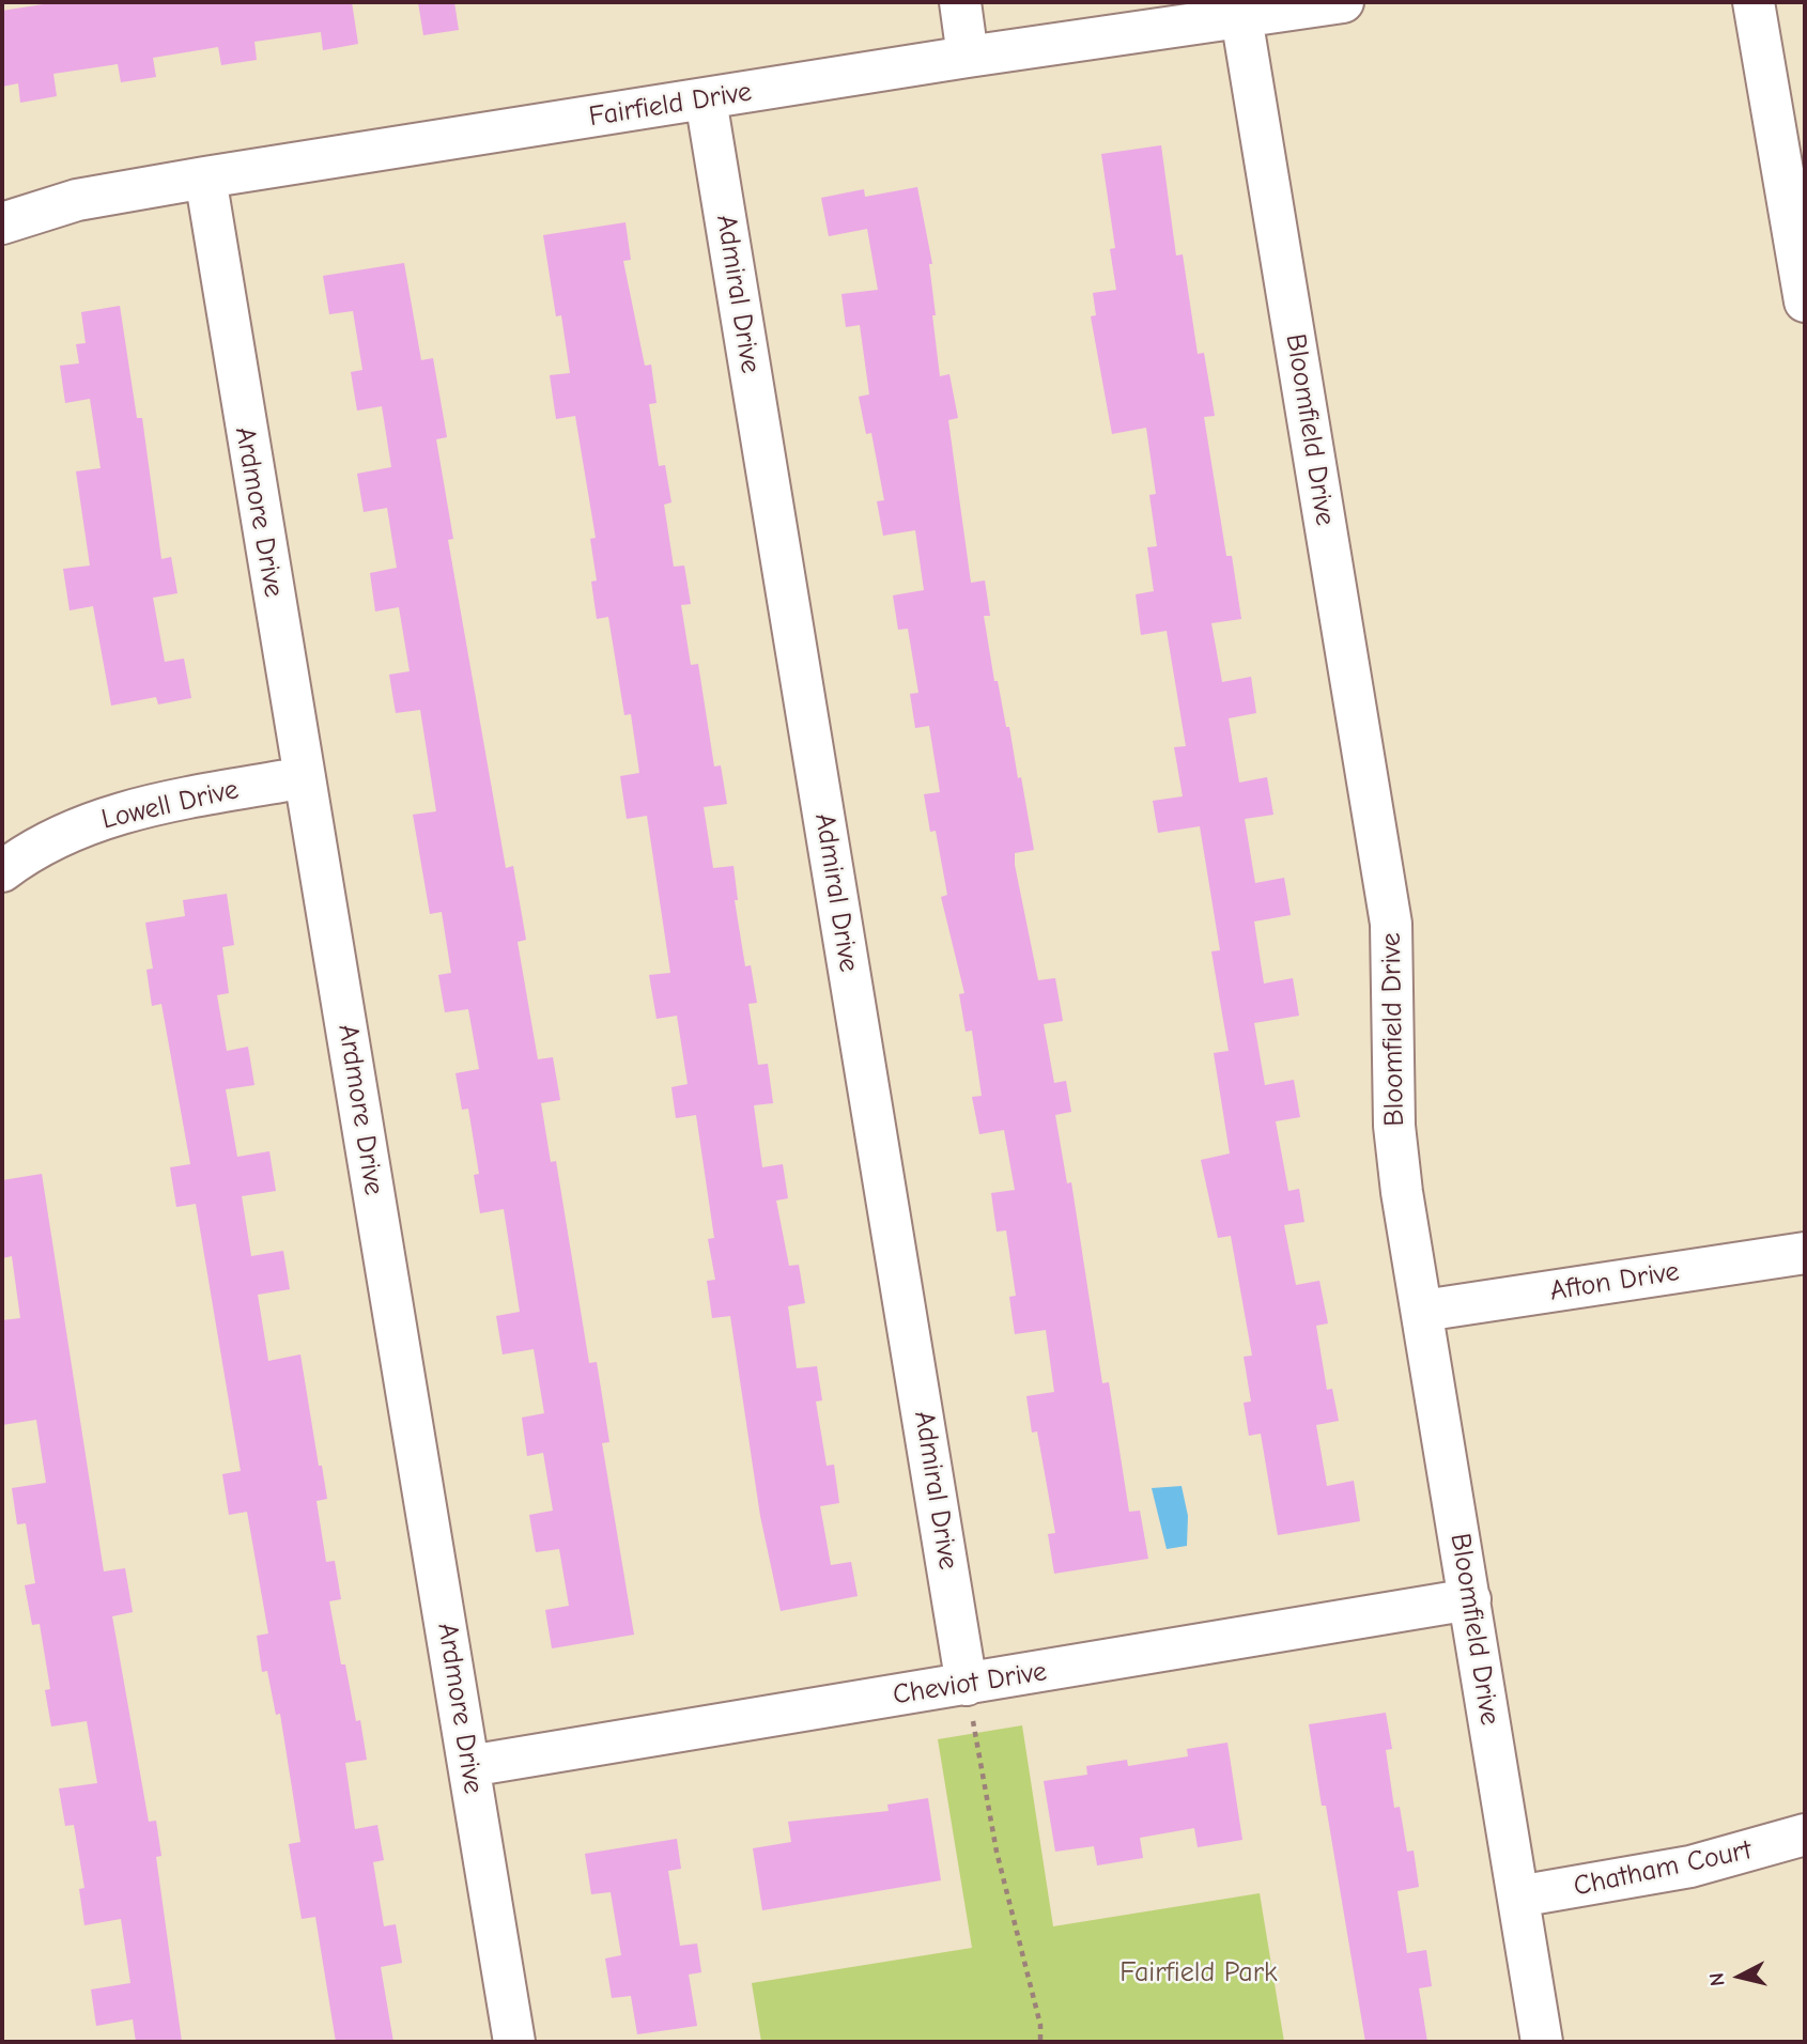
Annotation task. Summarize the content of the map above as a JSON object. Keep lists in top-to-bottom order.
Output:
{
  "streets": {
    "street": [
      "Fairfield Drive",
      "Admiral Drive",
      "Bloomfield Drive",
      "Ardmore Drive",
      "Lowell Drive",
      "Afton Drive",
      "Cheviot Drive",
      "Chatham Court"
    ]
  },
  "crossings": [
    ["Fairfield Drive", "Admiral Drive"],
    ["Fairfield Drive", "Bloomfield Drive"],
    ["Fairfield Drive", "Ardmore Drive"],
    ["Admiral Drive", "Cheviot Drive"],
    ["Bloomfield Drive", "Afton Drive"],
    ["Bloomfield Drive", "Cheviot Drive"],
    ["Bloomfield Drive", "Chatham Court"],
    ["Ardmore Drive", "Lowell Drive"],
    ["Ardmore Drive", "Cheviot Drive"]
  ],
  "parks": ["Fairfield Park"],
  "north": "left"
}
